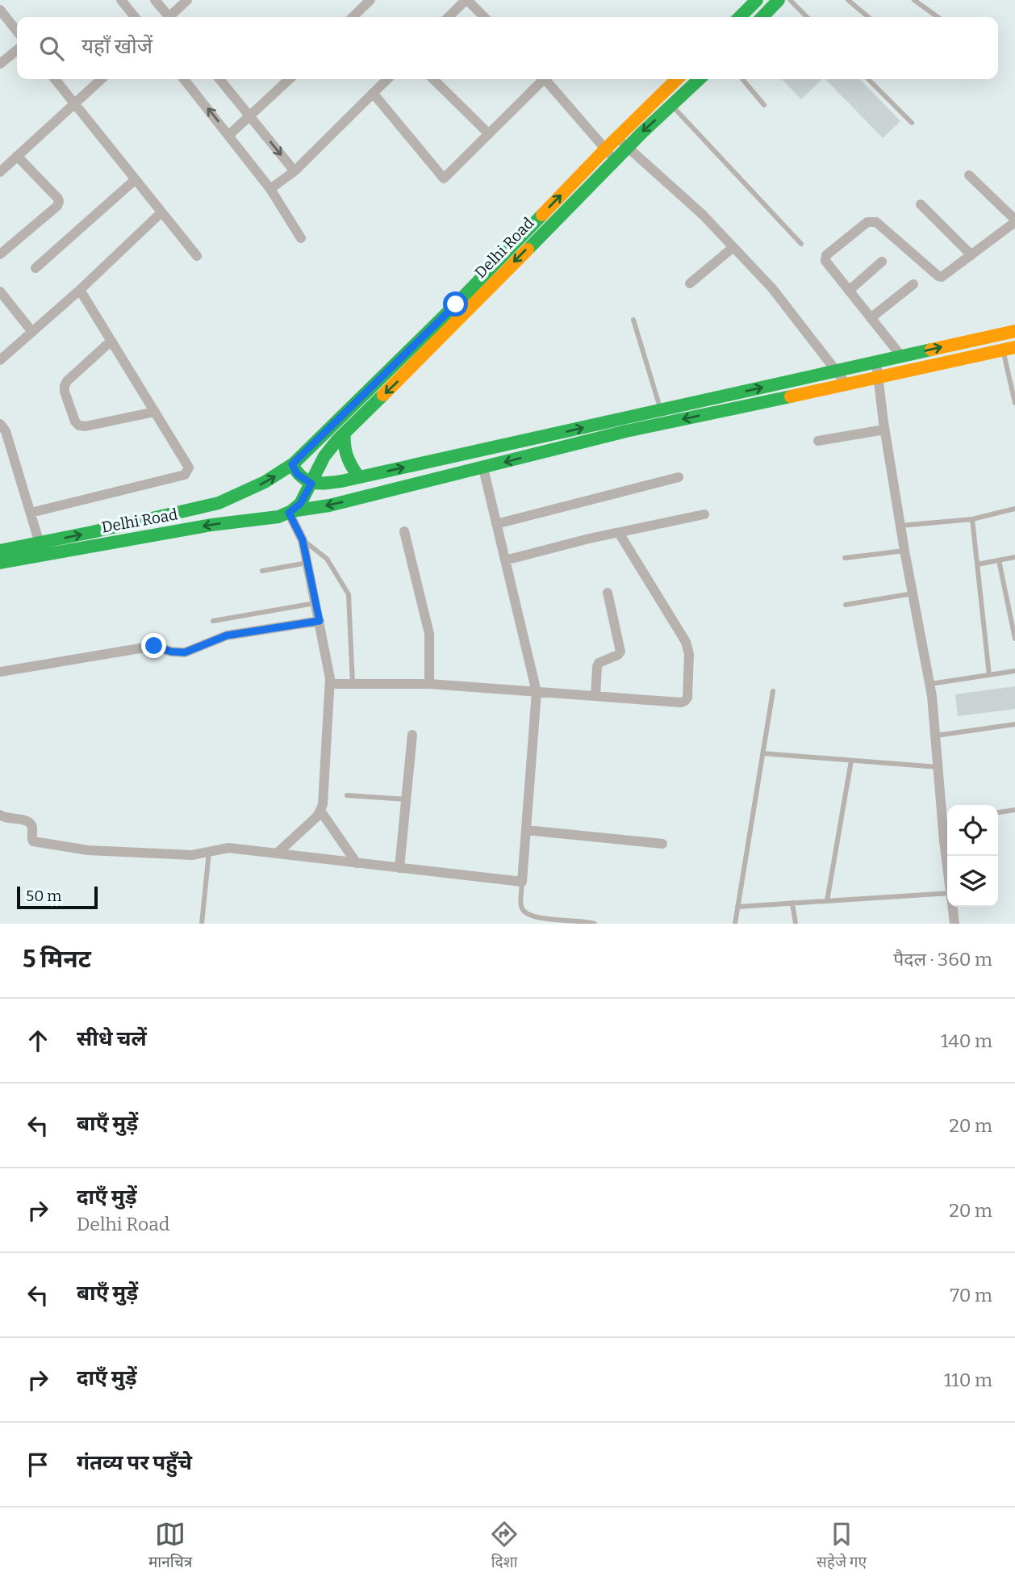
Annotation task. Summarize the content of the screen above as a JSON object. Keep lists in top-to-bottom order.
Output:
{
  "streets": {
    "main road": ["Delhi Road"]
  },
  "scale_bar": "50 m",
  "page": {
    "search": "यहाँ खोजें",
    "scale": "50 m",
    "heading": ["5 मिनट", "पैदल · 360 m"],
    "list": [
      ["सीधे चलें", "140 m"],
      ["बाएँ मुड़ें", "20 m"],
      ["दाएँ मुड़ें", "Delhi Road", "20 m"],
      ["बाएँ मुड़ें", "70 m"],
      ["दाएँ मुड़ें", "110 m"],
      "गंतव्य पर पहुँचे"
    ],
    "nav": ["मानचित्र", "दिशा", "सहेजे गए"]
  }
}
